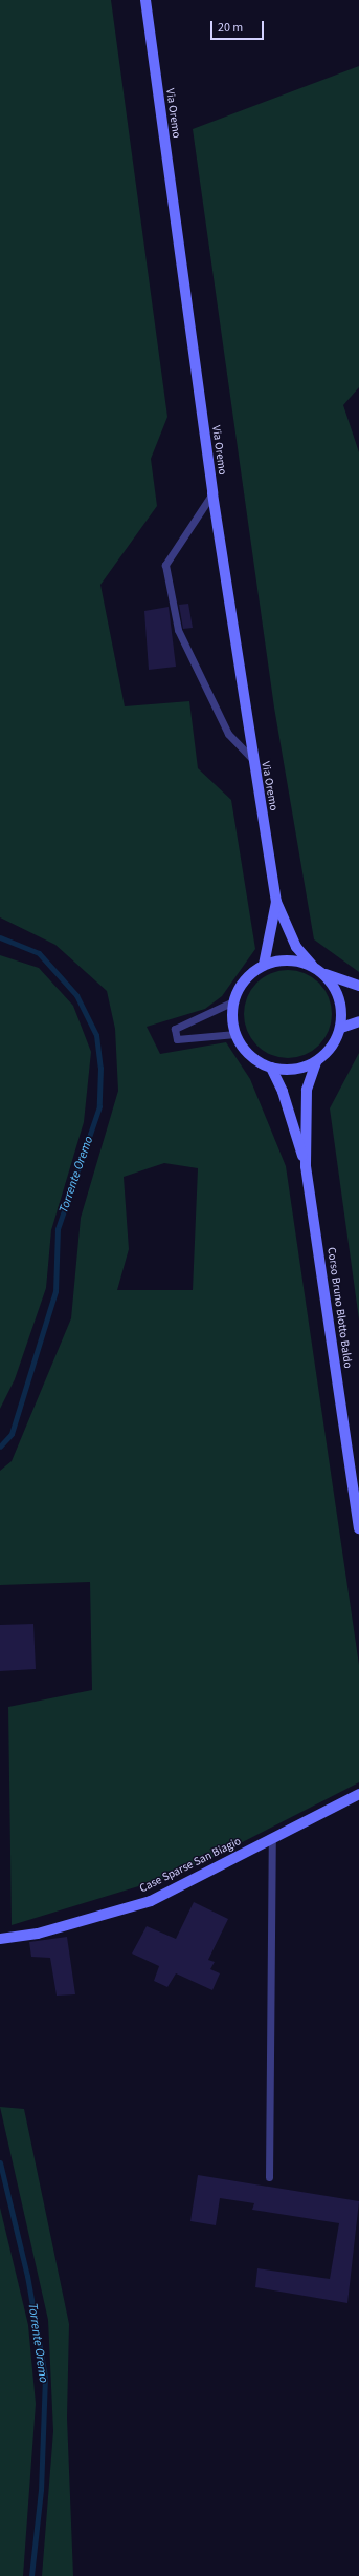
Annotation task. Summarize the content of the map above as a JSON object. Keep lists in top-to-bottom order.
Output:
{
  "streets": {
    "main road": ["Via Oremo", "Corso Bruno Blotto Baldo", "Case Sparse San Biagio"]
  },
  "crossings": [
    ["Via Oremo", "Corso Bruno Blotto Baldo"]
  ],
  "water": ["Torrente Oremo"],
  "scale_bar": "20 m"
}
